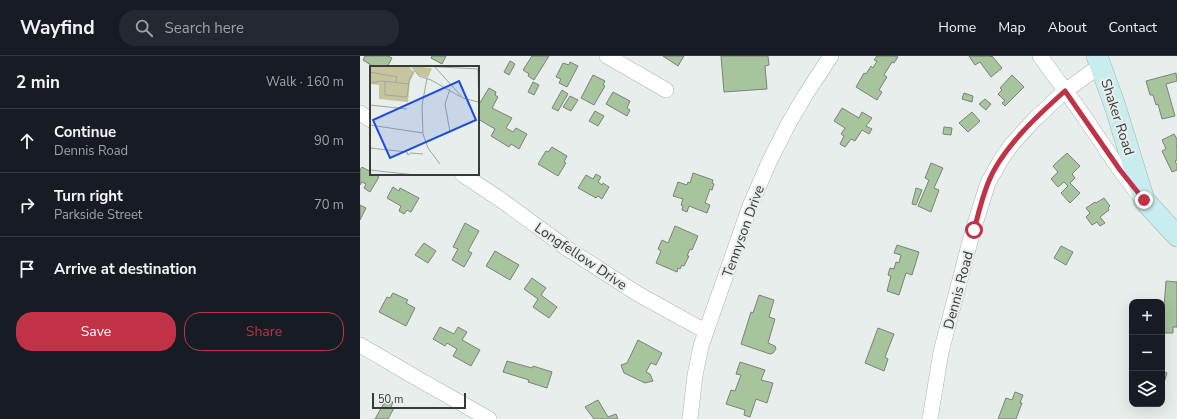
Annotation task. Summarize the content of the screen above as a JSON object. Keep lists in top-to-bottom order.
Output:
{
  "streets": {
    "main road": ["Shaker Road"],
    "street": ["Tennyson Drive", "Longfellow Drive", "Dennis Road"]
  },
  "crossings": [
    ["Shaker Road", "Dennis Road"],
    ["Tennyson Drive", "Longfellow Drive"]
  ],
  "scale_bar": "50 m",
  "page": {
    "header": "Wayfind",
    "search": "Search here",
    "nav": [
      "Home",
      "Map",
      "About",
      "Contact"
    ],
    "heading": ["2 min", "Walk · 160 m"],
    "list": [
      ["Continue", "Dennis Road", "90 m"],
      ["Turn right", "Parkside Street", "70 m"],
      "Arrive at destination"
    ],
    "map_buttons": ["+", "−"],
    "buttons": ["Save", "Share"],
    "scale": "50 m"
  }
}
